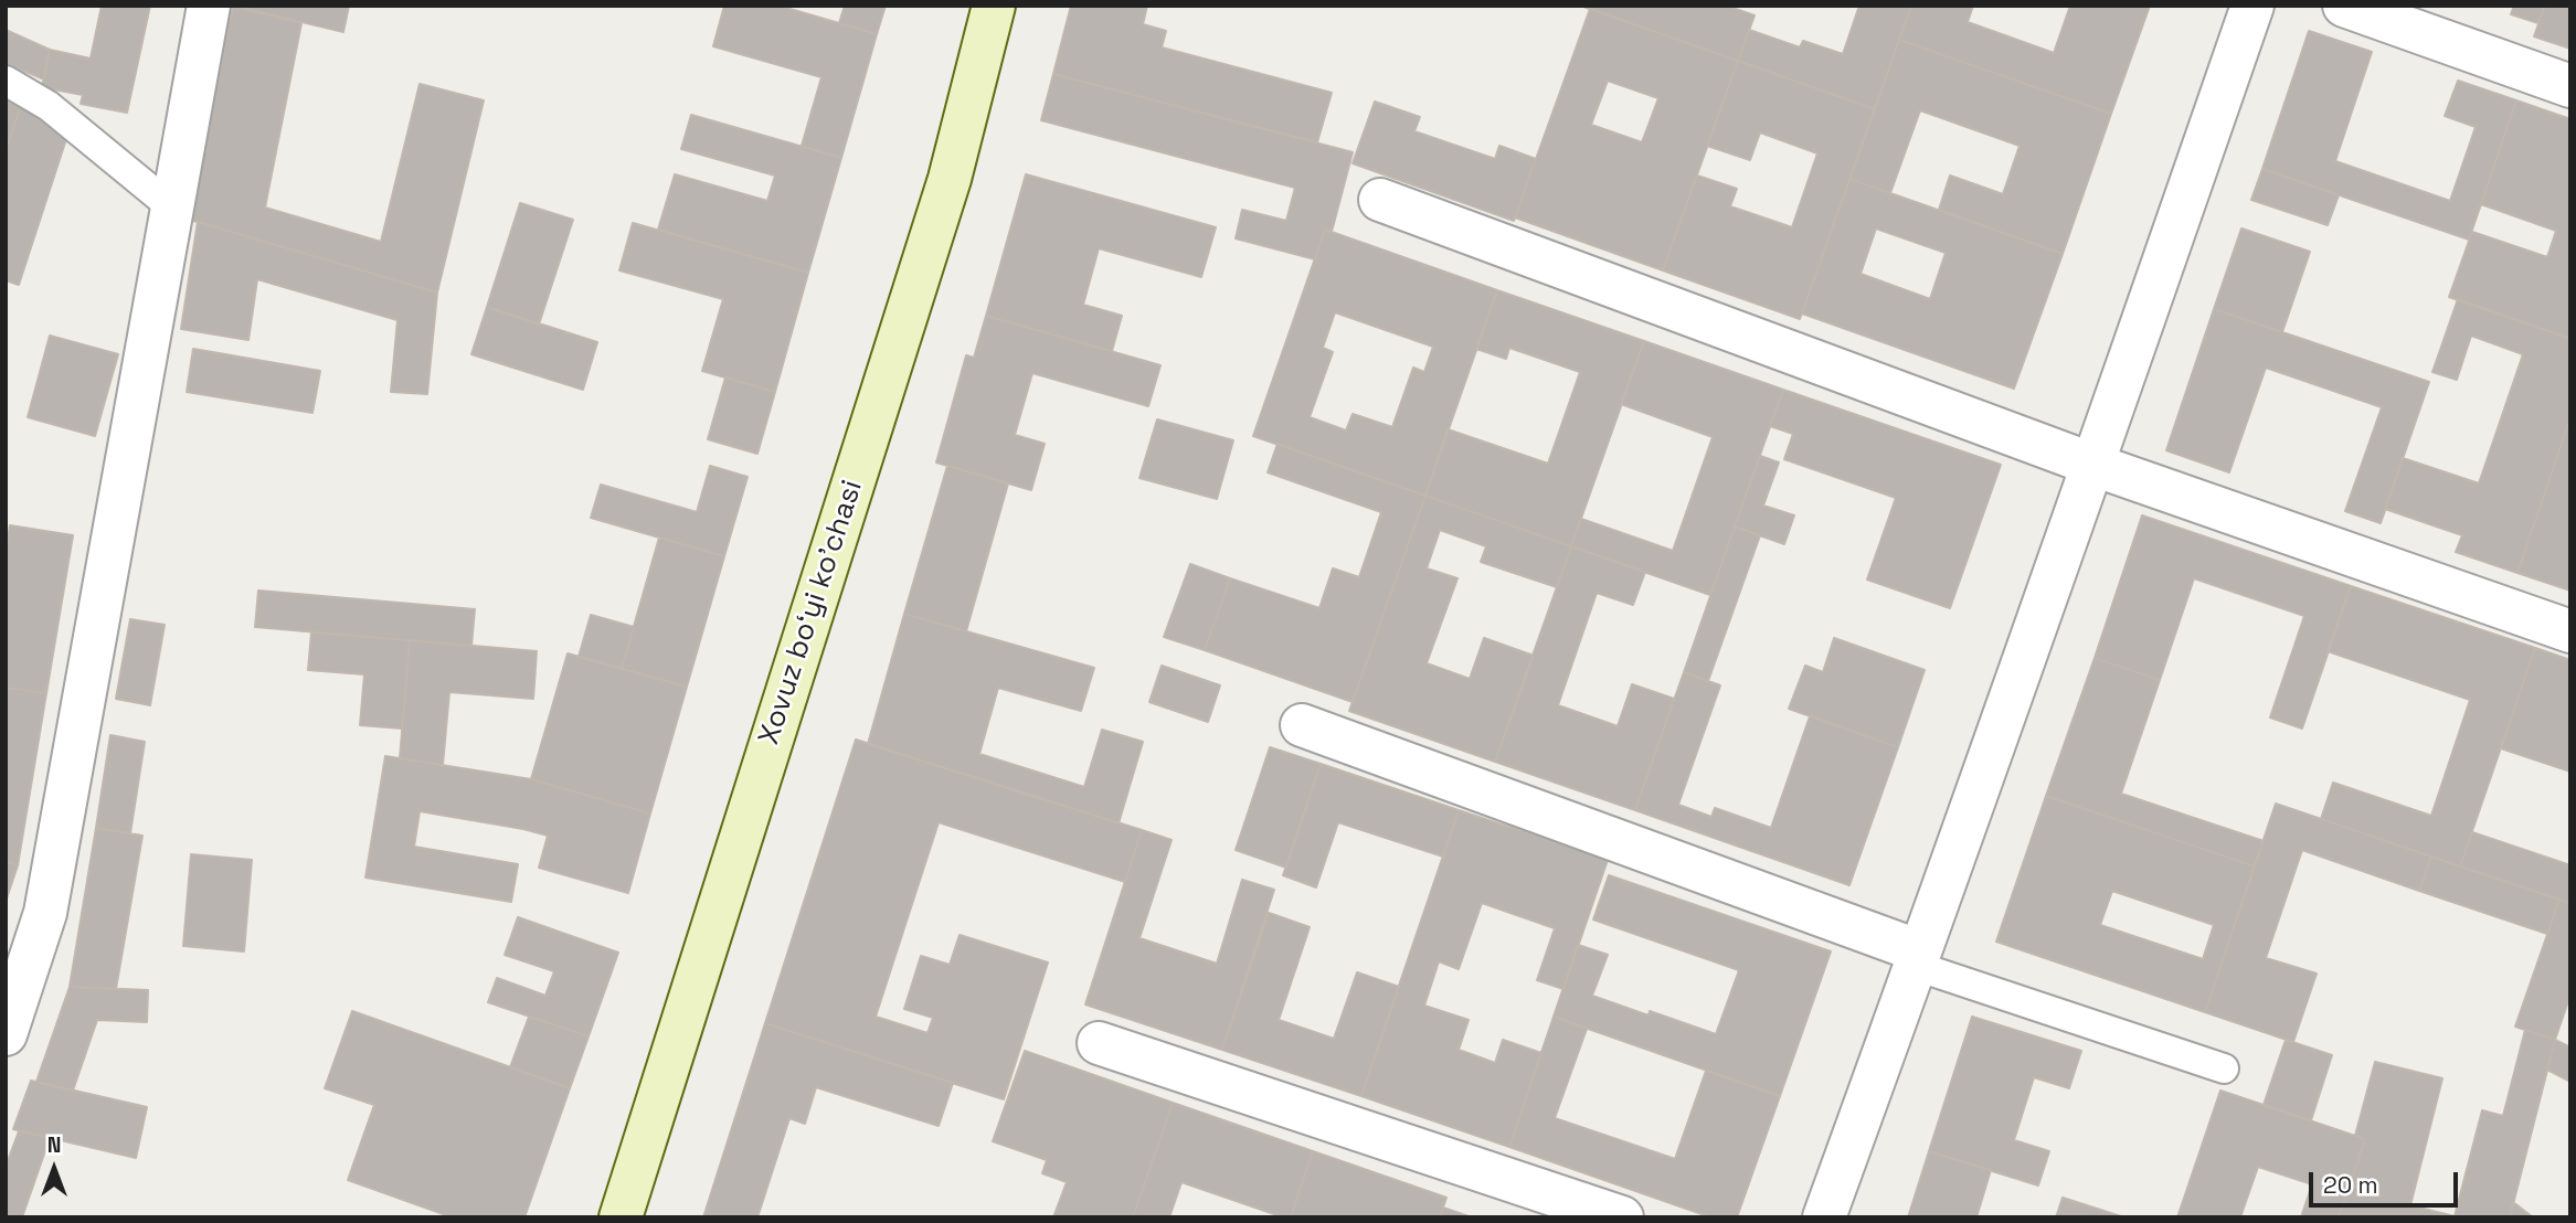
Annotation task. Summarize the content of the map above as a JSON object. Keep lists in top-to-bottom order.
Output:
{
  "streets": {
    "main road": ["Xovuz bo‘yi ko'chasi"]
  },
  "scale_bar": "20 m",
  "north": "top"
}
